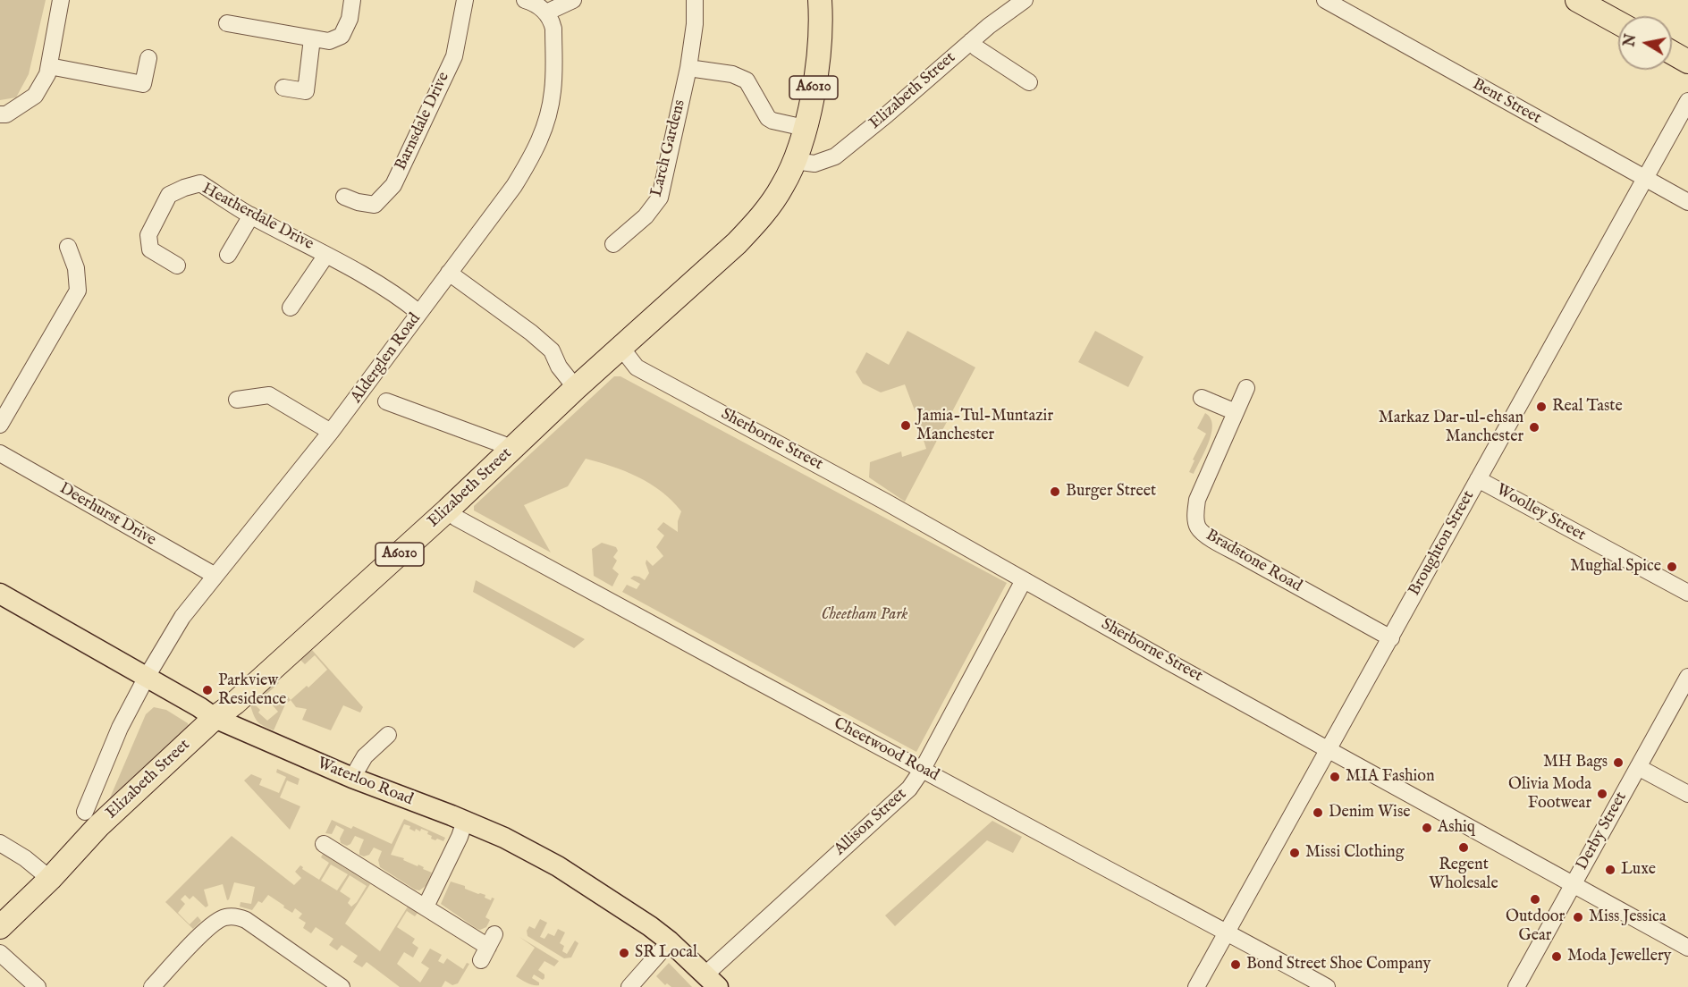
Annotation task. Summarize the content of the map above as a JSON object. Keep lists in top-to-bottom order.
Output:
{
  "streets": {
    "highway": ["A6010", "Elizabeth Street"],
    "main road": ["Waterloo Road"],
    "street": [
      "Bent Street",
      "Barnsdale Drive",
      "Larch Gardens",
      "Heatherdale Drive",
      "Alderglen Road",
      "Sherborne Street",
      "Woolley Street",
      "Deerhurst Drive",
      "Broughton Street",
      "Bradstone Road",
      "Cheetwood Road",
      "Allison Street",
      "Derby Street"
    ]
  },
  "crossings": [
    ["A6010", "Elizabeth Street"],
    ["Elizabeth Street", "Sherborne Street"],
    ["Elizabeth Street", "Cheetwood Road"],
    ["Elizabeth Street", "Waterloo Road"],
    ["Bent Street", "Broughton Street"],
    ["Heatherdale Drive", "Alderglen Road"],
    ["Alderglen Road", "Deerhurst Drive"],
    ["Alderglen Road", "Waterloo Road"],
    ["Sherborne Street", "Broughton Street"],
    ["Sherborne Street", "Allison Street"],
    ["Sherborne Street", "Derby Street"],
    ["Woolley Street", "Broughton Street"],
    ["Broughton Street", "Bradstone Road"],
    ["Broughton Street", "Cheetwood Road"],
    ["Cheetwood Road", "Allison Street"],
    ["Waterloo Road", "Allison Street"]
  ],
  "parks": ["Cheetham Park"],
  "places": [
    "Real Taste",
    "Jamia-Tul-Muntazir Manchester",
    "Markaz Dar-ul-ehsan Manchester",
    "Burger Street",
    "Mughal Spice",
    "Parkview Residence",
    "MH Bags",
    "MIA Fashion",
    "Olivia Moda Footwear",
    "Denim Wise",
    "Ashiq",
    "Regent Wholesale",
    "Missi Clothing",
    "Luxe",
    "Outdoor Gear",
    "Miss Jessica",
    "SR Local",
    "Moda Jewellery",
    "Bond Street Shoe Company"
  ],
  "north": "left"
}
